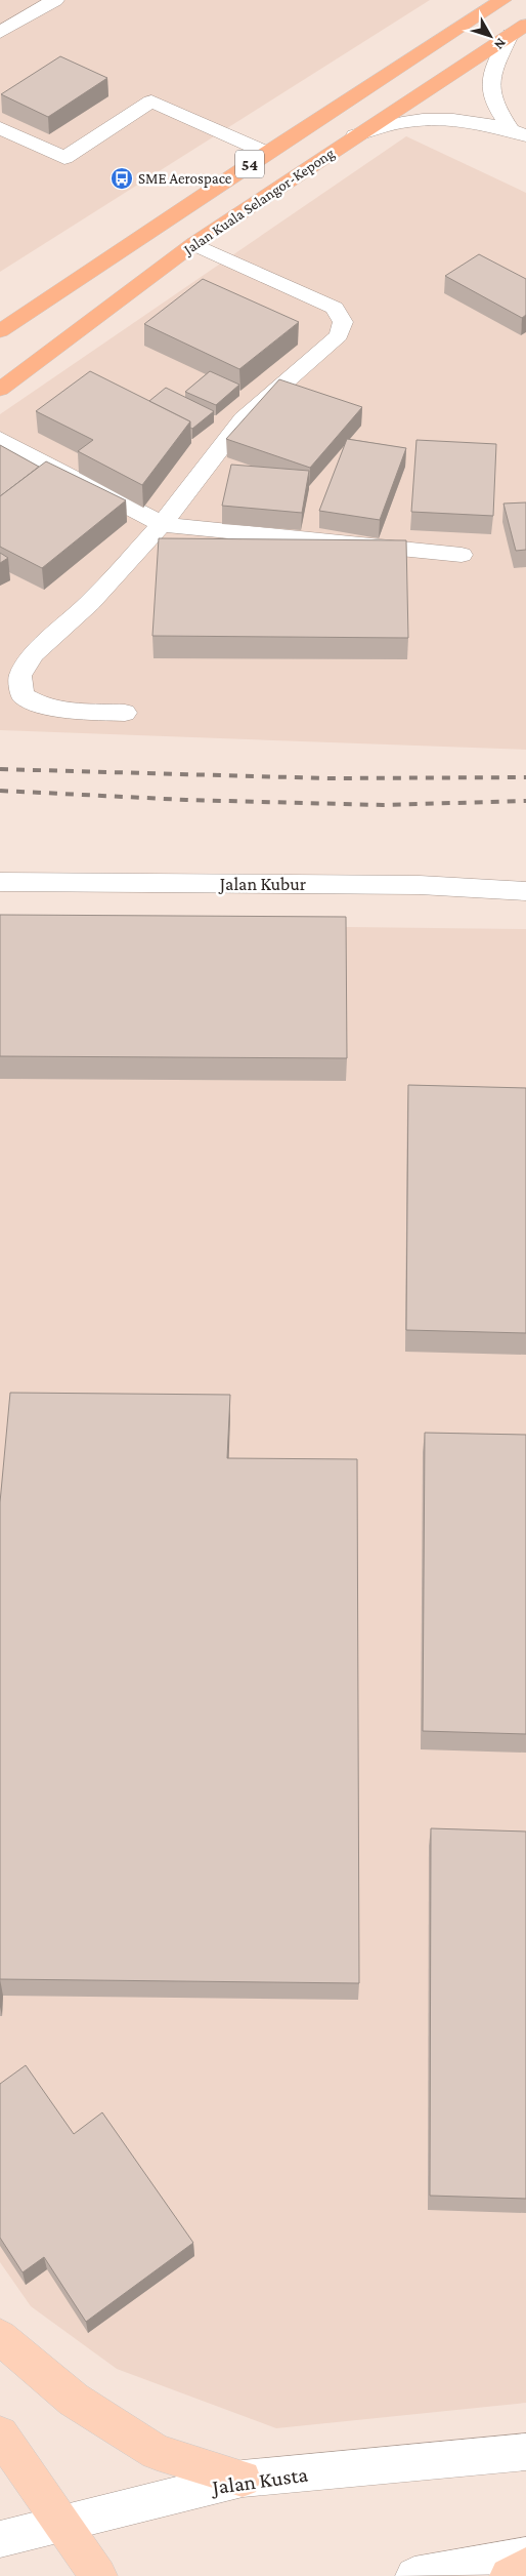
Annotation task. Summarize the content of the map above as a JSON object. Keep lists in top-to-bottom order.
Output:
{
  "streets": {
    "highway": ["54", "Jalan Kuala Selangor-Kepong"],
    "street": ["Jalan Kubur", "Jalan Kusta"]
  },
  "places": {
    "bus stop": ["SME Aerospace"]
  },
  "north": "bottom right"
}
